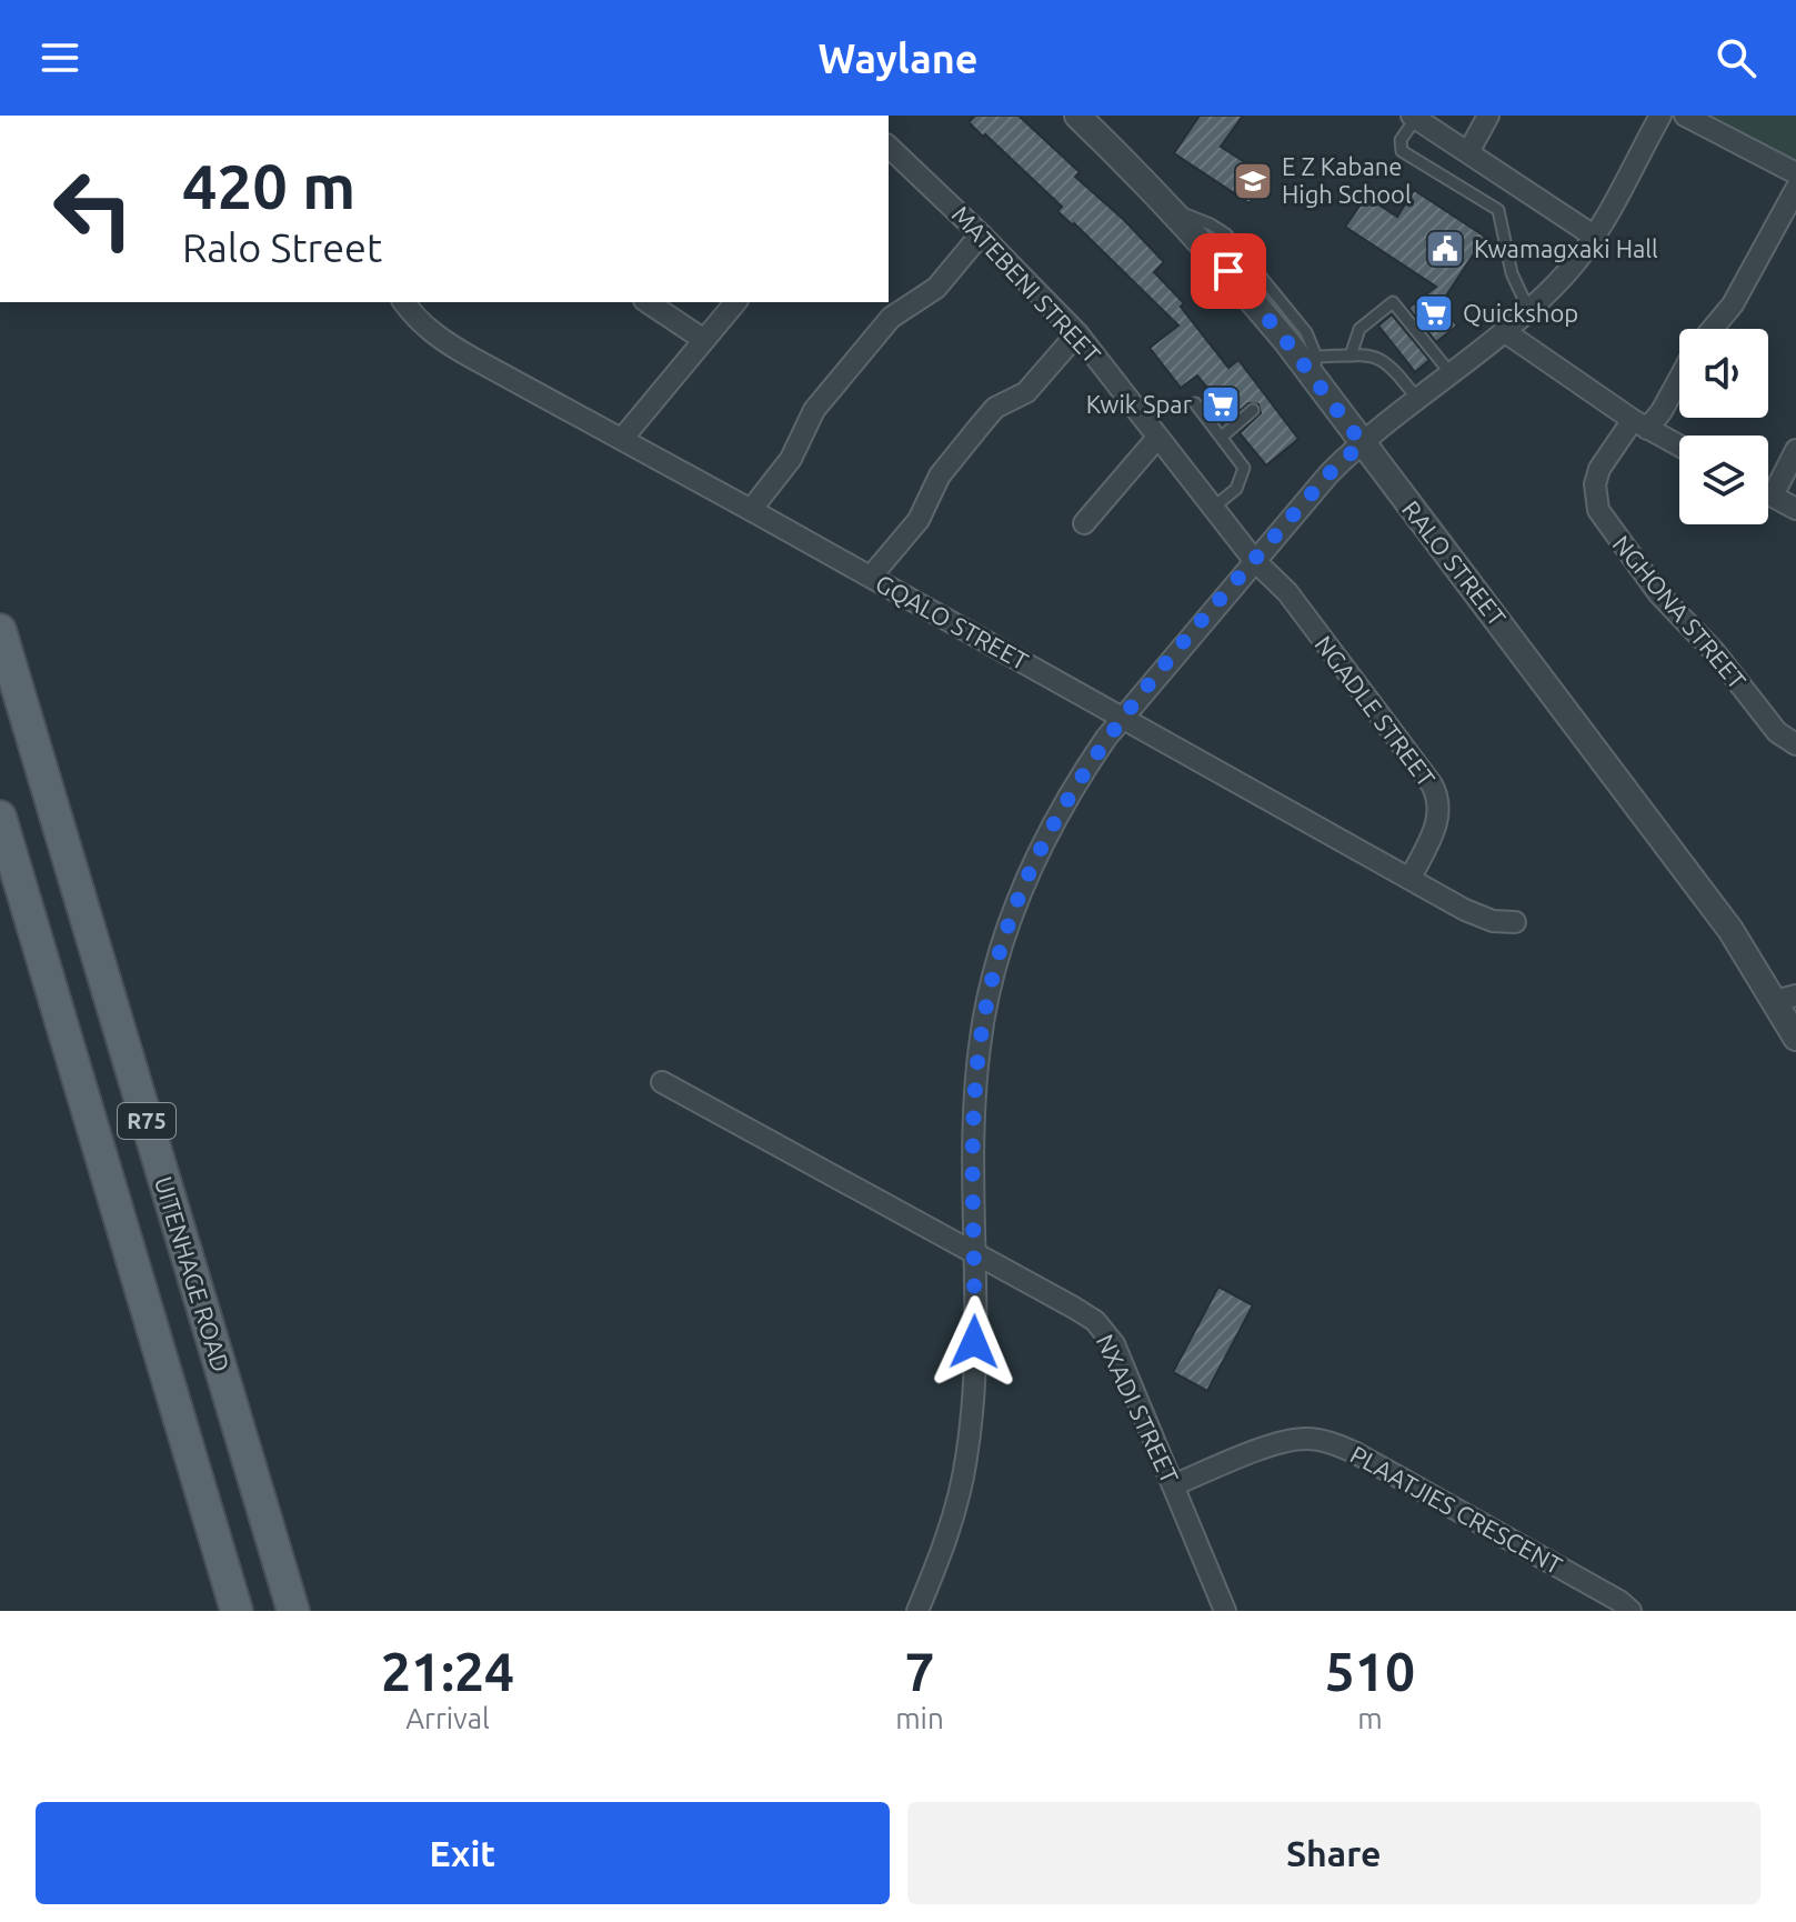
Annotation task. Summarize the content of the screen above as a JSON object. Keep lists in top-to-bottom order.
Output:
{
  "streets": {
    "main road": ["R75", "UITENHAGE ROAD"],
    "street": [
      "MATEBENI STREET",
      "RALO STREET",
      "NGHONA STREET",
      "GQALO STREET",
      "NGADLE STREET",
      "NXADI STREET",
      "PLAATJIES CRESCENT"
    ]
  },
  "crossings": [
    ["MATEBENI STREET", "NGADLE STREET"],
    ["GQALO STREET", "NGADLE STREET"],
    ["NXADI STREET", "PLAATJIES CRESCENT"]
  ],
  "places": {
    "school or university": ["E Z Kabane High School"],
    "public building": ["Kwamagxaki Hall"],
    "supermarket": ["Quickshop", "Kwik Spar"]
  },
  "page": {
    "header": "Waylane",
    "turn": ["420 m", "Ralo Street"],
    "eta": [
      "21:24",
      "Arrival",
      "7",
      "min",
      "510",
      "m"
    ],
    "buttons": ["Exit", "Share"]
  }
}
